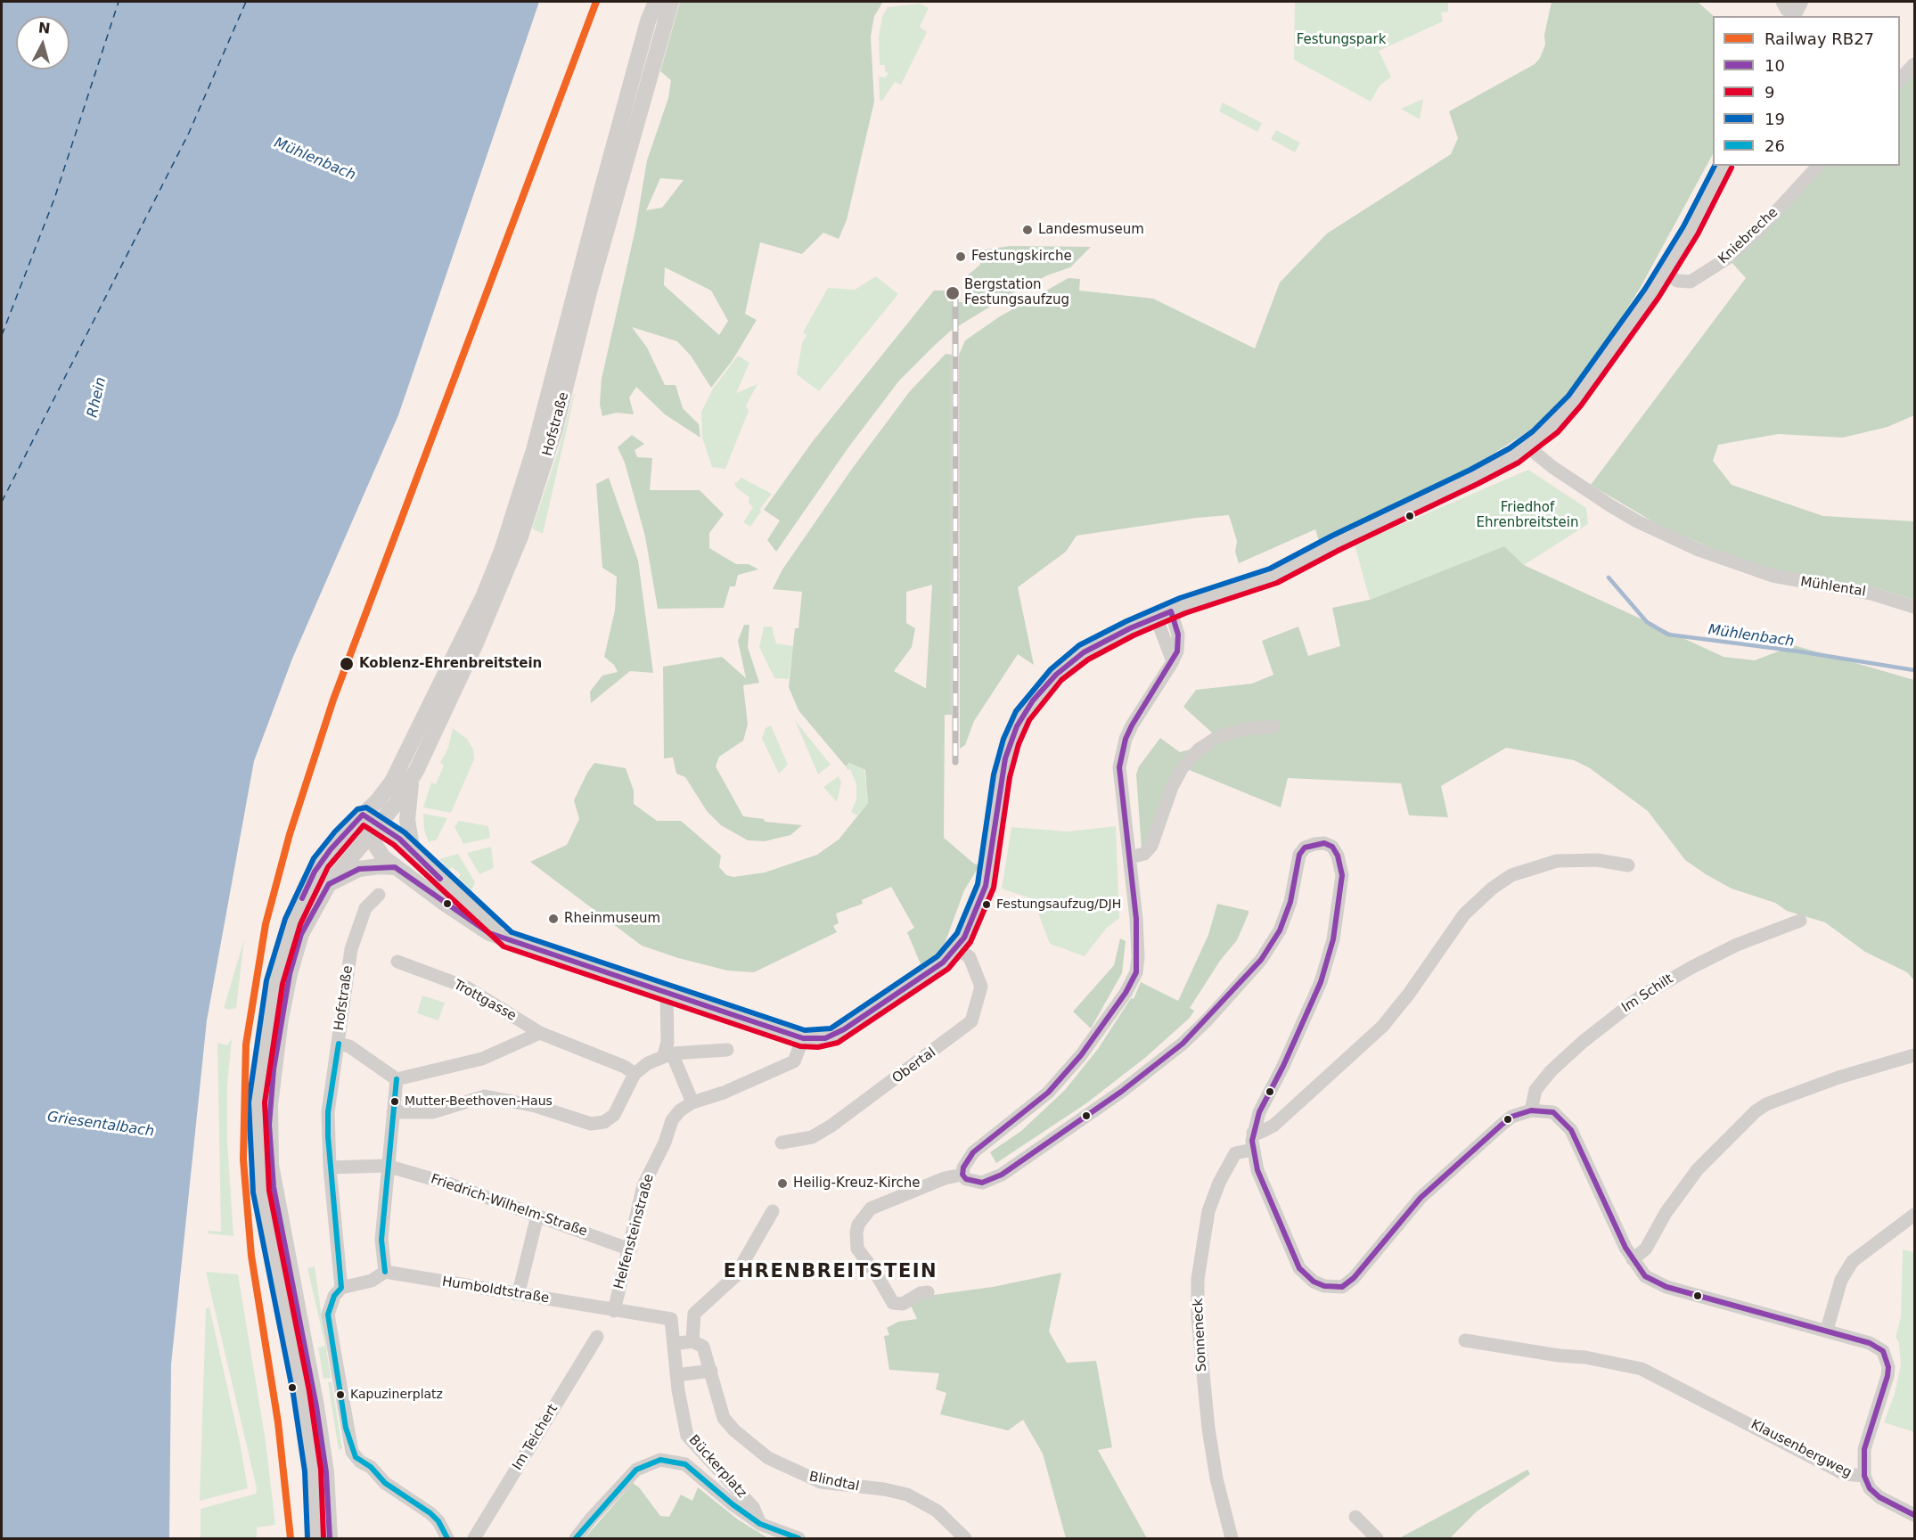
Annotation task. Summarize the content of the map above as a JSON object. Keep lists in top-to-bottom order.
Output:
{
  "streets": {
    "main road": ["Hofstraße"],
    "street": [
      "Kniebreche",
      "Mühlental",
      "Im Schilt",
      "Trottgasse",
      "Obertal",
      "Friedrich-Wilhelm-Straße",
      "Helfensteinstraße",
      "Humboldtstraße",
      "Sonneneck",
      "Im Teichert",
      "Klausenbergweg",
      "Bückerplatz",
      "Blindtal"
    ]
  },
  "crossings": [
    ["Hofstraße", "Friedrich-Wilhelm-Straße"],
    ["Friedrich-Wilhelm-Straße", "Helfensteinstraße"],
    ["Helfensteinstraße", "Humboldtstraße"],
    ["Humboldtstraße", "Bückerplatz"]
  ],
  "districts": ["EHRENBREITSTEIN"],
  "water": ["Mühlenbach", "Rhein", "Griesentalbach"],
  "parks": ["Festungspark", "Friedhof Ehrenbreitstein"],
  "places": [
    "Landesmuseum",
    "Festungskirche",
    "Bergstation Festungsaufzug",
    "Koblenz-Ehrenbreitstein",
    "Festungsaufzug/DJH",
    "Rheinmuseum",
    "Mutter-Beethoven-Haus",
    "Heilig-Kreuz-Kirche",
    "Kapuzinerplatz"
  ],
  "lines": [
    "rail line RB27",
    "transit line 19",
    "transit line 9",
    "transit line 10",
    "transit line 26"
  ],
  "legend": [
    "Railway RB27",
    "10",
    "9",
    "19",
    "26"
  ],
  "north": "top"
}
